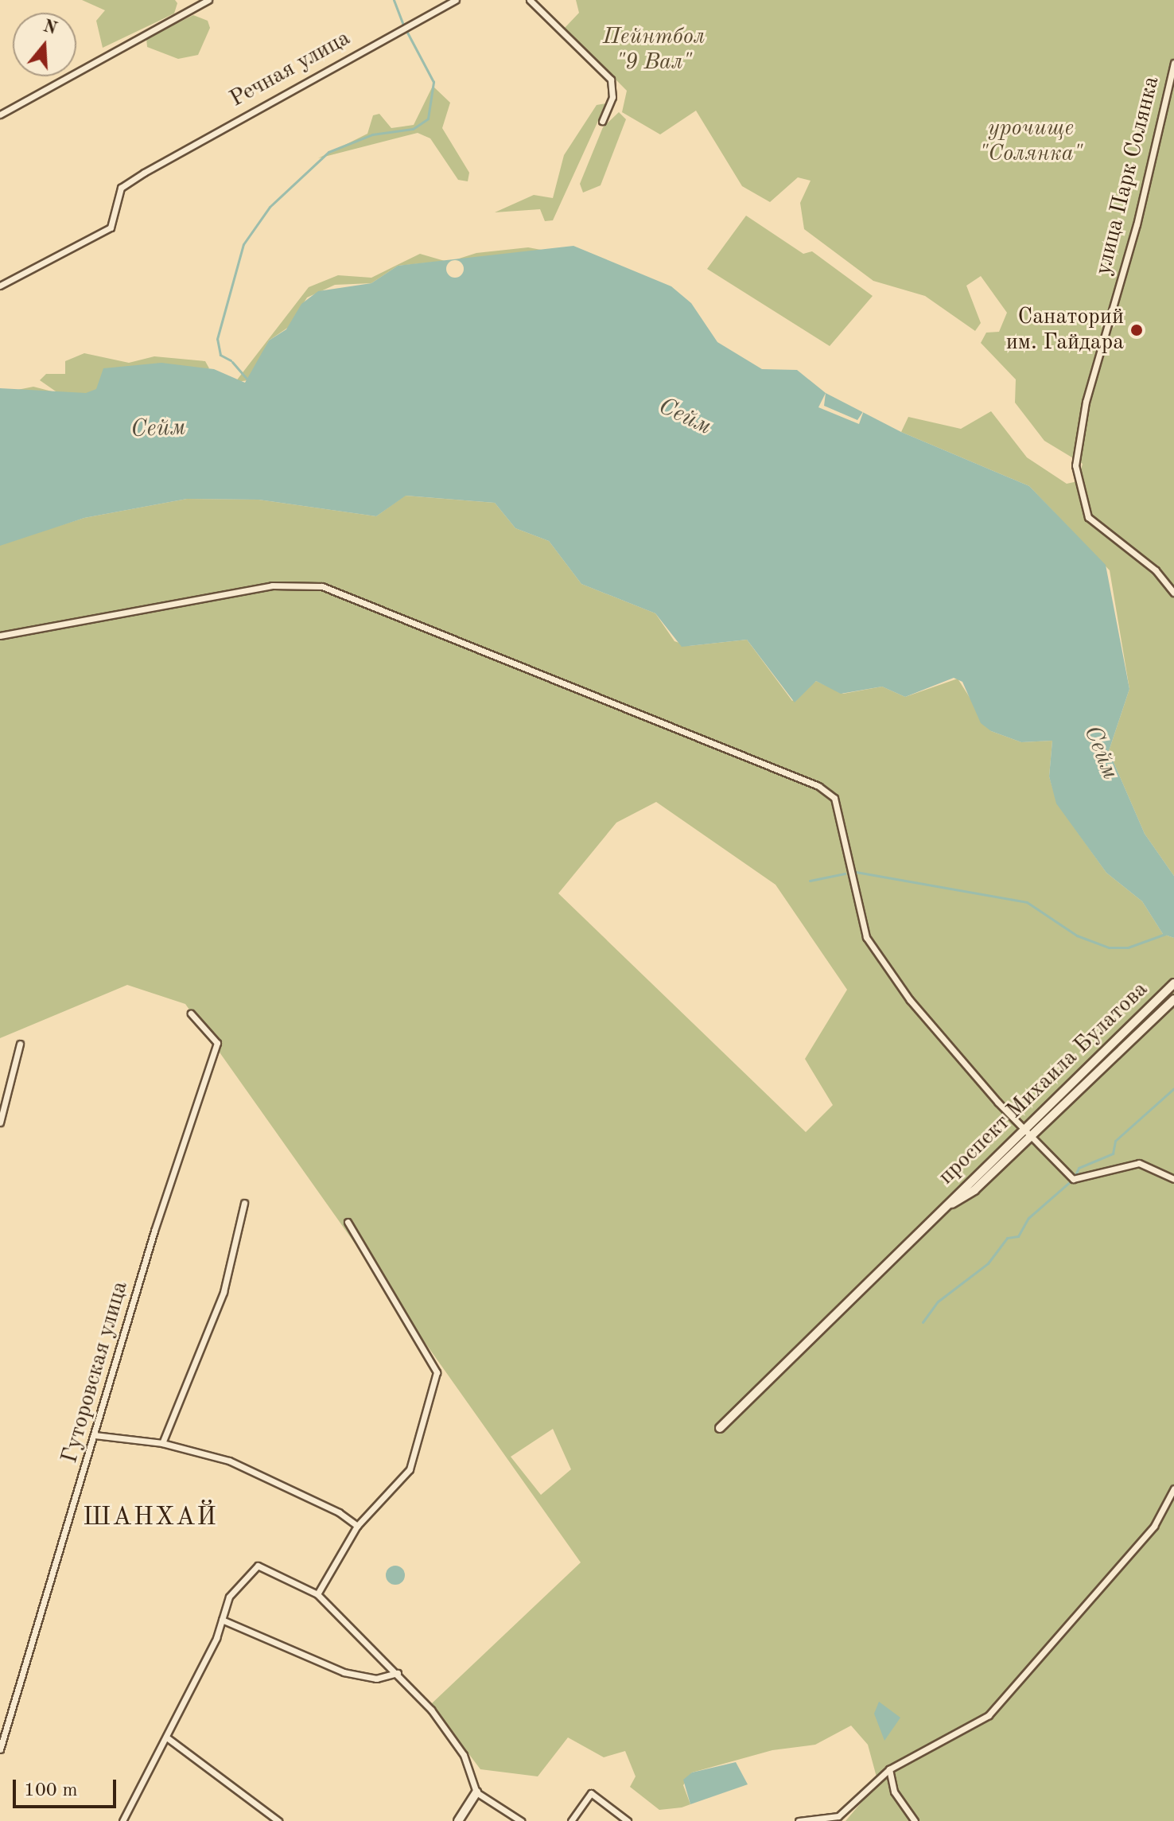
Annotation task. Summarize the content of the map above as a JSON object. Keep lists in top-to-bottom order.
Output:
{
  "streets": {
    "street": [
      "Речная улица",
      "улица Парк Солянка",
      "проспект Михаила Булатова",
      "Гуторовская улица"
    ]
  },
  "districts": ["ШАНХАЙ"],
  "water": ["Сейм"],
  "parks": ["Пейнтбол \"9 Вал\"", "урочище \"Солянка\""],
  "places": ["Санаторий им. Гайдара"],
  "scale_bar": "100 m",
  "north": "top"
}
